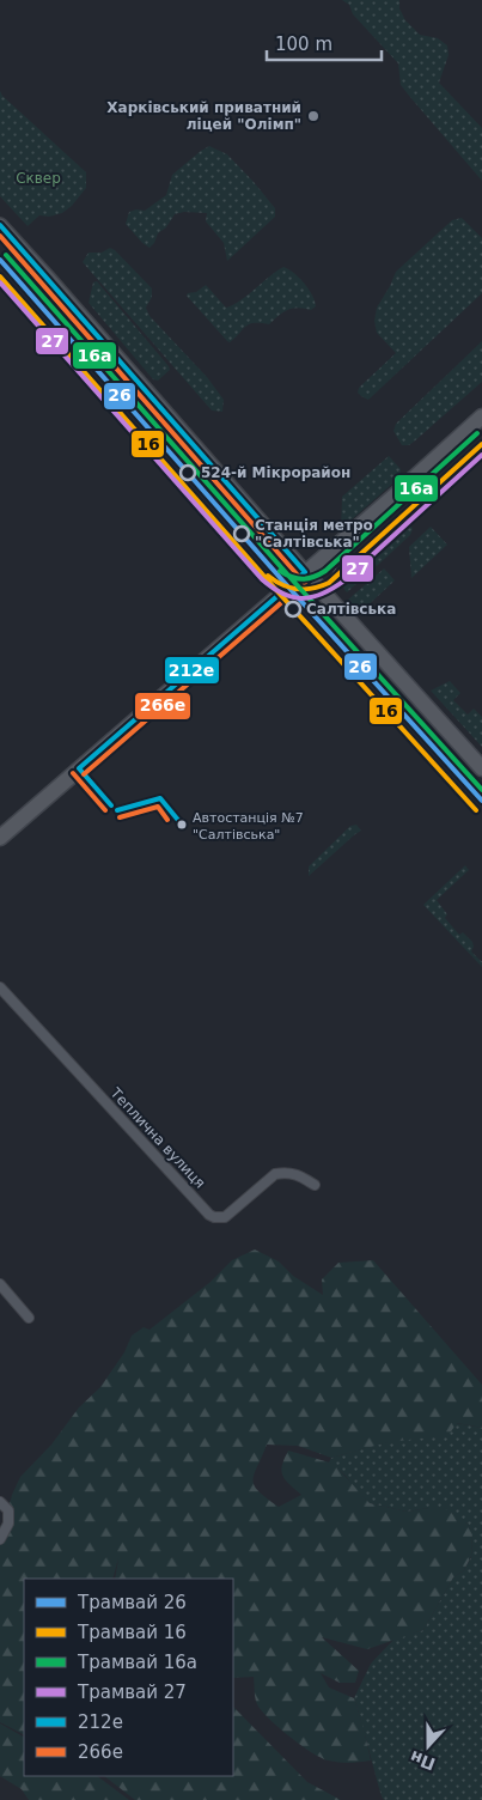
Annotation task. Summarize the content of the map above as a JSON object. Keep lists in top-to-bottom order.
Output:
{
  "streets": {
    "street": ["Теплична вулиця"]
  },
  "parks": ["Сквер"],
  "places": [
    "Харківський приватний ліцей \"Олімп\"",
    "524-й Мікрорайон",
    "Станція метро \"Салтівська\"",
    "Салтівська",
    "Автостанція №7 \"Салтівська\""
  ],
  "lines": [
    "transit line 212е",
    "transit line 266е",
    "tram line 16a",
    "tram line 26",
    "tram line 16",
    "tram line 27"
  ],
  "legend": [
    "Трамвай 26",
    "Трамвай 16",
    "Трамвай 16a",
    "Трамвай 27",
    "212е",
    "266е"
  ],
  "scale_bar": "100 m",
  "north": "bottom"
}
